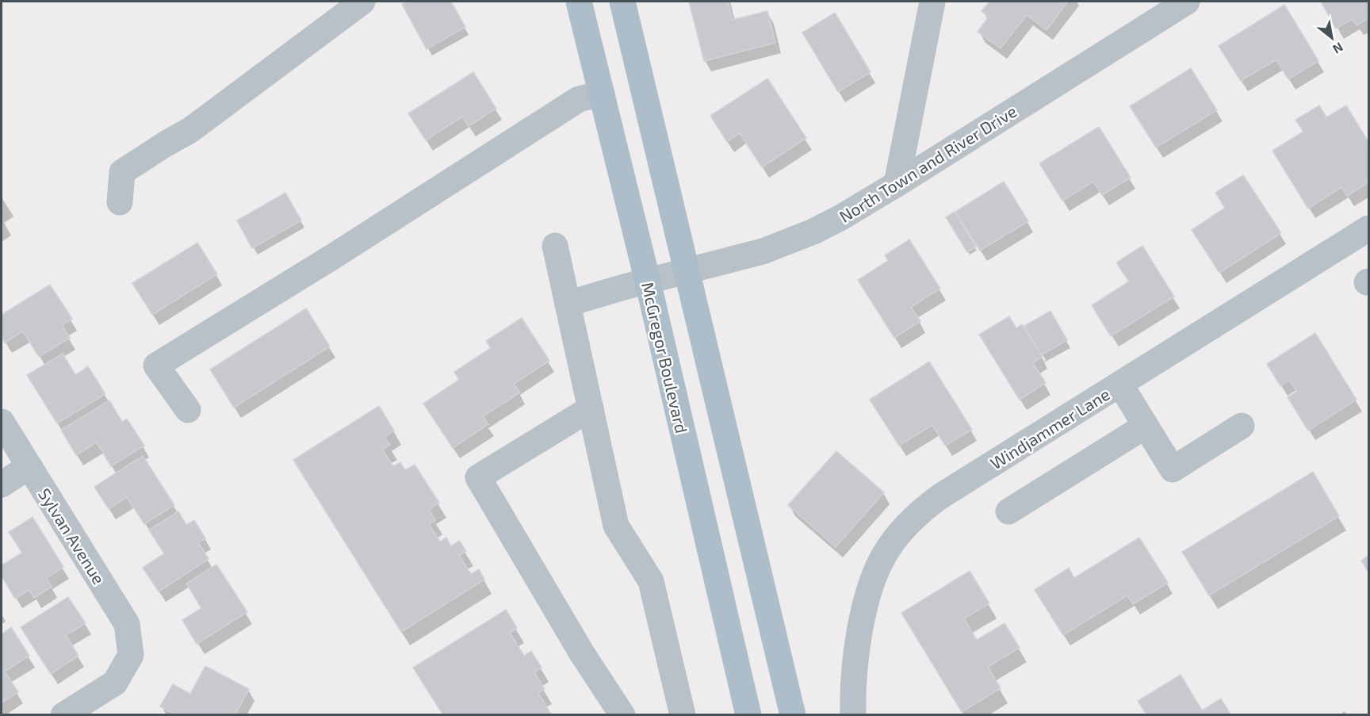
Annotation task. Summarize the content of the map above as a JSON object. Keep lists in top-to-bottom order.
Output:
{
  "streets": {
    "main road": ["McGregor Boulevard"],
    "street": ["North Town and River Drive", "Windjammer Lane", "Sylvan Avenue"]
  },
  "crossings": [
    ["North Town and River Drive", "McGregor Boulevard"]
  ],
  "north": "bottom right"
}
